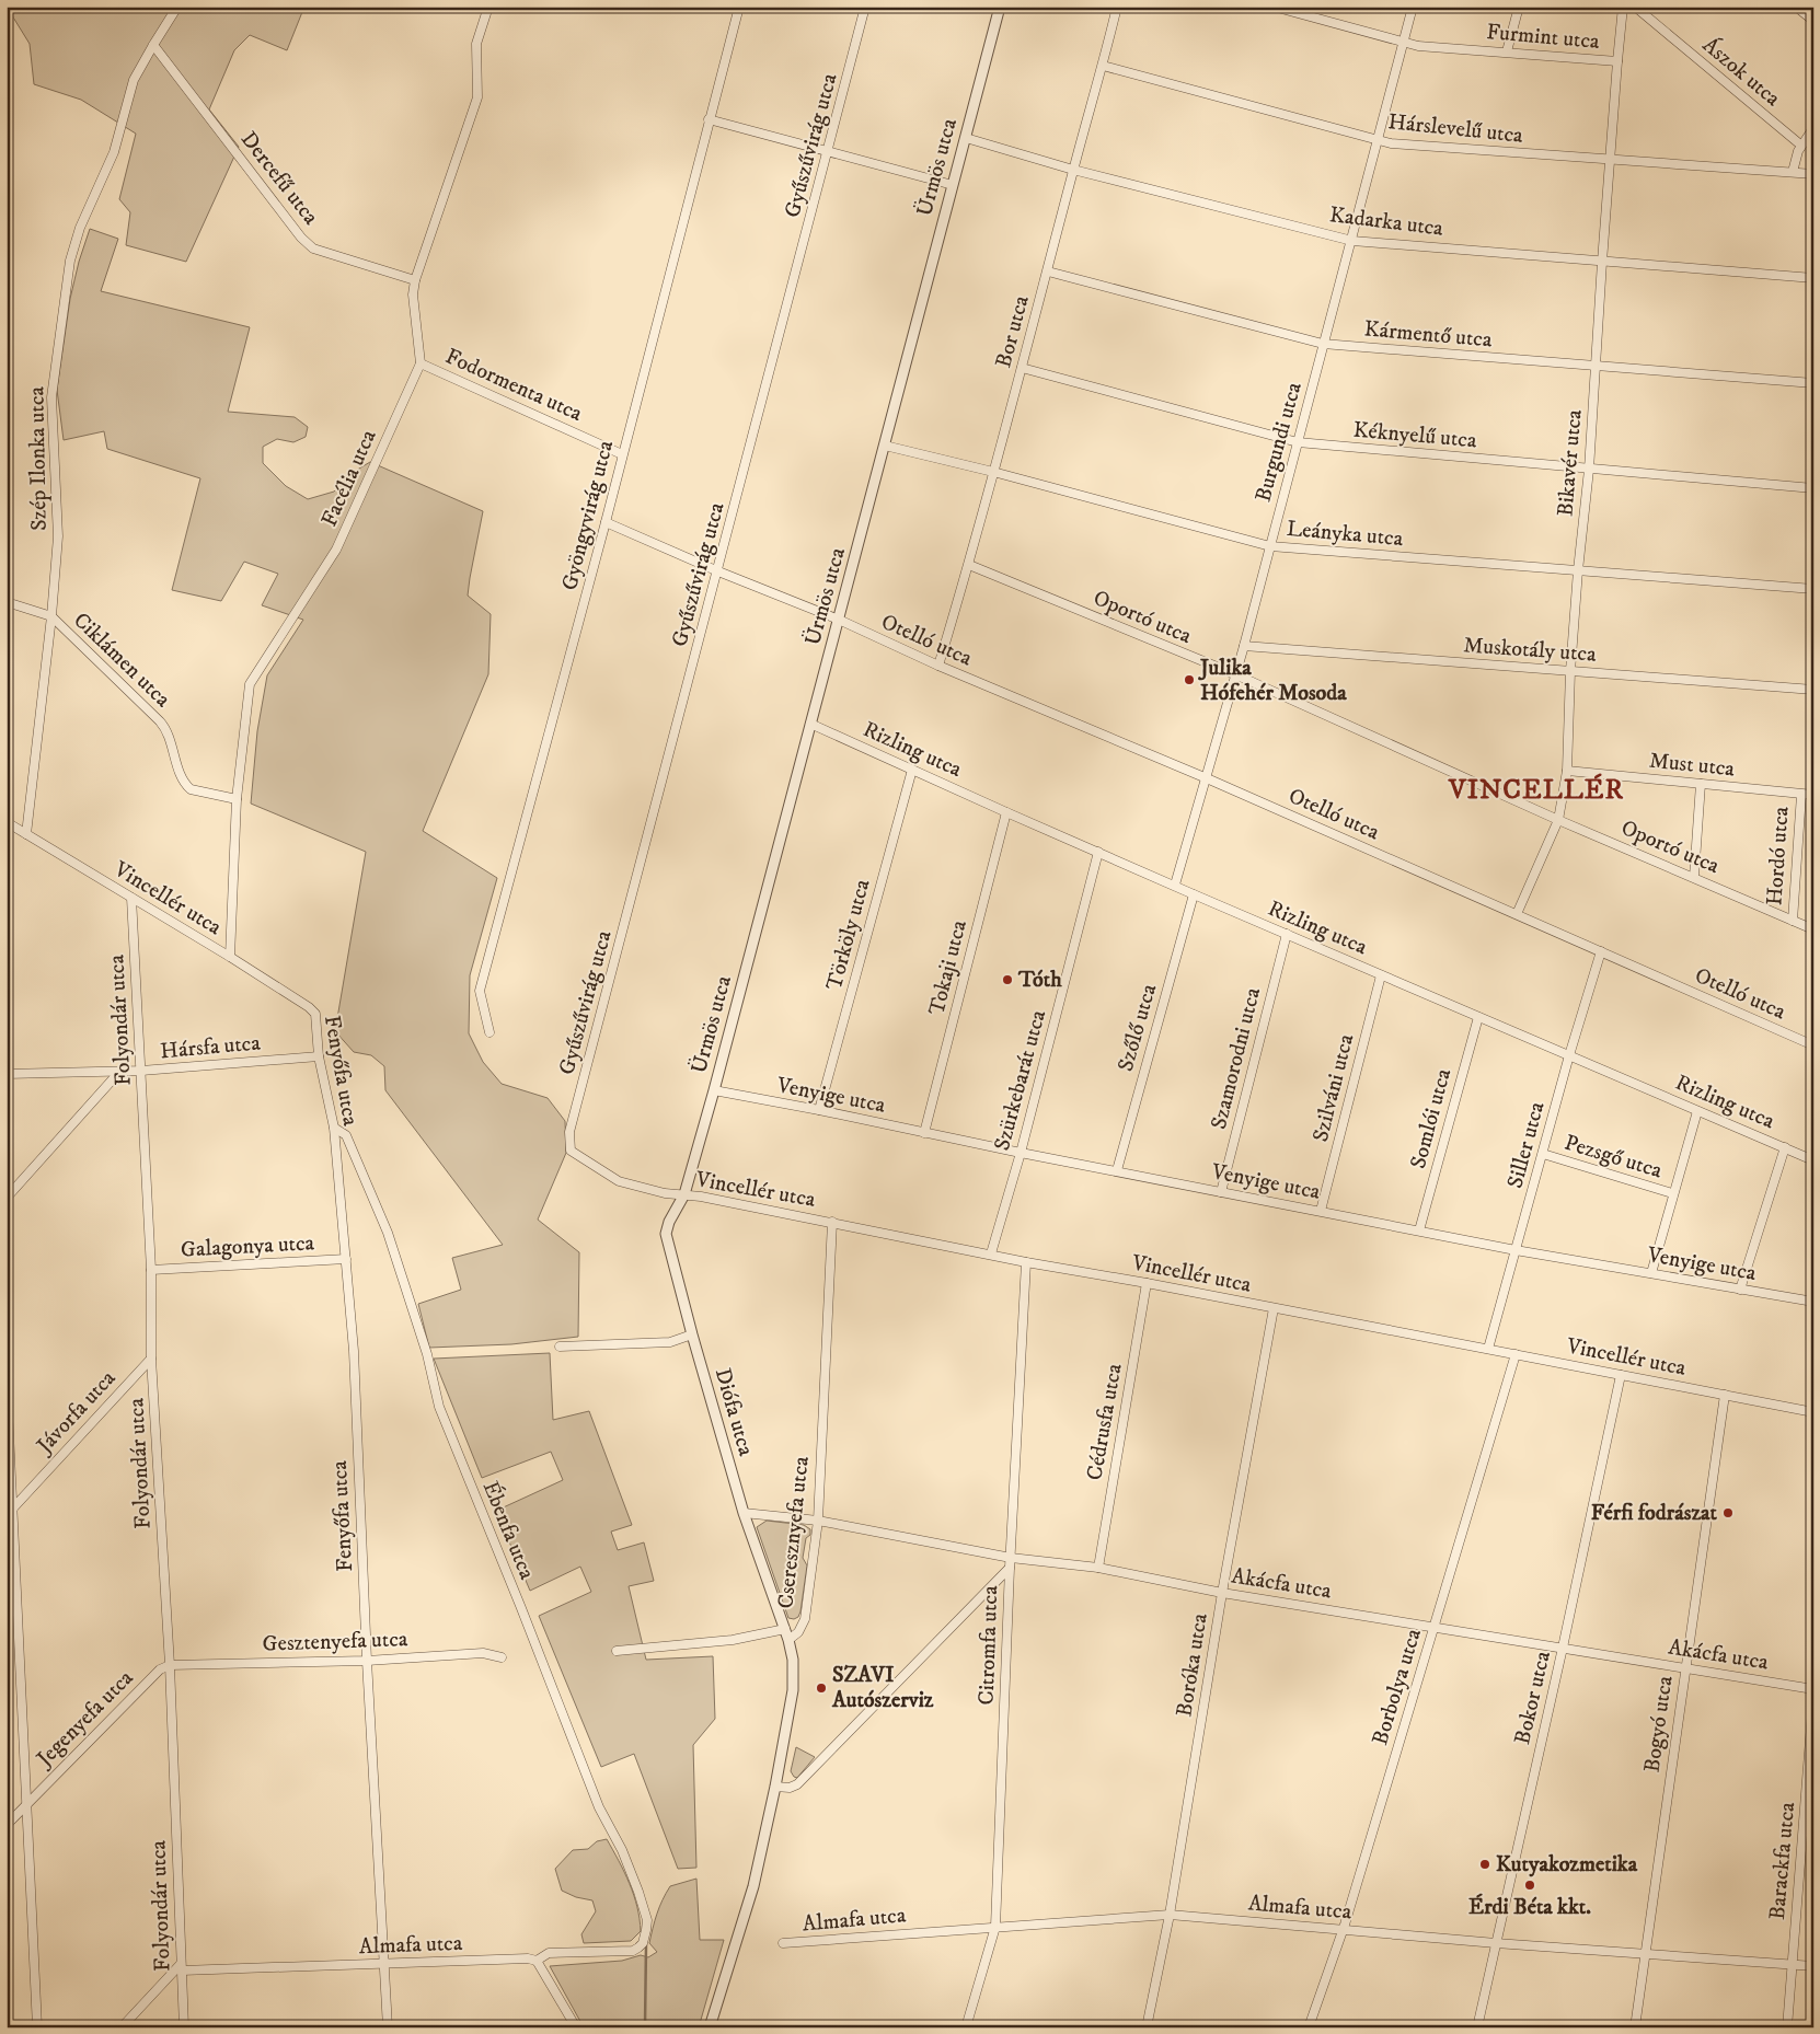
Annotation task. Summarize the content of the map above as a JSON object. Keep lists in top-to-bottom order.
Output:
{
  "streets": {
    "street": [
      "Furmint utca",
      "Ászok utca",
      "Hárslevelű utca",
      "Gyűszűvirág utca",
      "Ürmös utca",
      "Dercefű utca",
      "Kadarka utca",
      "Bor utca",
      "Kármentő utca",
      "Fodormenta utca",
      "Kéknyelű utca",
      "Burgundi utca",
      "Szép Ilonka utca",
      "Bikavér utca",
      "Facélia utca",
      "Gyöngyvirág utca",
      "Leányka utca",
      "Oportó utca",
      "Otelló utca",
      "Muskotály utca",
      "Ciklámen utca",
      "Rizling utca",
      "Must utca",
      "Hordó utca",
      "Vincellér utca",
      "Törköly utca",
      "Tokaji utca",
      "Folyondár utca",
      "Szőlő utca",
      "Hársfa utca",
      "Szamorodni utca",
      "Fenyőfa utca",
      "Szürkebarát utca",
      "Szilváni utca",
      "Venyige utca",
      "Somlói utca",
      "Siller utca",
      "Pezsgő utca",
      "Galagonya utca",
      "Jávorfa utca",
      "Diófa utca",
      "Cédrusfa utca",
      "Ébenfa utca",
      "Cseresznyefa utca",
      "Akácfa utca",
      "Gesztenyefa utca",
      "Citromfa utca",
      "Boróka utca",
      "Borbolya utca",
      "Bokor utca",
      "Jegenyefa utca",
      "Bogyó utca",
      "Barackfa utca",
      "Almafa utca"
    ]
  },
  "crossings": [
    ["Furmint utca", "Burgundi utca"],
    ["Furmint utca", "Bikavér utca"],
    ["Hárslevelű utca", "Bor utca"],
    ["Hárslevelű utca", "Burgundi utca"],
    ["Hárslevelű utca", "Bikavér utca"],
    ["Gyűszűvirág utca", "Otelló utca"],
    ["Gyűszűvirág utca", "Vincellér utca"],
    ["Ürmös utca", "Kadarka utca"],
    ["Ürmös utca", "Leányka utca"],
    ["Ürmös utca", "Otelló utca"],
    ["Ürmös utca", "Rizling utca"],
    ["Ürmös utca", "Vincellér utca"],
    ["Ürmös utca", "Venyige utca"],
    ["Ürmös utca", "Diófa utca"],
    ["Dercefű utca", "Szép Ilonka utca"],
    ["Kadarka utca", "Bor utca"],
    ["Kadarka utca", "Burgundi utca"],
    ["Kadarka utca", "Bikavér utca"],
    ["Bor utca", "Kármentő utca"],
    ["Bor utca", "Kéknyelű utca"],
    ["Bor utca", "Leányka utca"],
    ["Bor utca", "Oportó utca"],
    ["Bor utca", "Otelló utca"],
    ["Kármentő utca", "Burgundi utca"],
    ["Kármentő utca", "Bikavér utca"],
    ["Fodormenta utca", "Facélia utca"],
    ["Fodormenta utca", "Gyöngyvirág utca"],
    ["Kéknyelű utca", "Burgundi utca"],
    ["Kéknyelű utca", "Bikavér utca"],
    ["Burgundi utca", "Leányka utca"],
    ["Burgundi utca", "Oportó utca"],
    ["Burgundi utca", "Otelló utca"],
    ["Burgundi utca", "Muskotály utca"],
    ["Burgundi utca", "Rizling utca"],
    ["Szép Ilonka utca", "Ciklámen utca"],
    ["Szép Ilonka utca", "Vincellér utca"],
    ["Bikavér utca", "Leányka utca"],
    ["Bikavér utca", "Oportó utca"],
    ["Bikavér utca", "Otelló utca"],
    ["Bikavér utca", "Muskotály utca"],
    ["Bikavér utca", "Must utca"],
    ["Facélia utca", "Ciklámen utca"],
    ["Facélia utca", "Vincellér utca"],
    ["Gyöngyvirág utca", "Otelló utca"],
    ["Oportó utca", "Hordó utca"],
    ["Otelló utca", "Siller utca"],
    ["Rizling utca", "Törköly utca"],
    ["Rizling utca", "Tokaji utca"],
    ["Rizling utca", "Szőlő utca"],
    ["Rizling utca", "Szamorodni utca"],
    ["Rizling utca", "Szürkebarát utca"],
    ["Rizling utca", "Szilváni utca"],
    ["Rizling utca", "Somlói utca"],
    ["Rizling utca", "Siller utca"],
    ["Must utca", "Hordó utca"],
    ["Vincellér utca", "Folyondár utca"],
    ["Vincellér utca", "Fenyőfa utca"],
    ["Vincellér utca", "Szürkebarát utca"],
    ["Vincellér utca", "Siller utca"],
    ["Vincellér utca", "Diófa utca"],
    ["Vincellér utca", "Cédrusfa utca"],
    ["Vincellér utca", "Cseresznyefa utca"],
    ["Vincellér utca", "Citromfa utca"],
    ["Vincellér utca", "Boróka utca"],
    ["Vincellér utca", "Borbolya utca"],
    ["Vincellér utca", "Bokor utca"],
    ["Vincellér utca", "Bogyó utca"],
    ["Törköly utca", "Venyige utca"],
    ["Tokaji utca", "Venyige utca"],
    ["Folyondár utca", "Hársfa utca"],
    ["Folyondár utca", "Galagonya utca"],
    ["Folyondár utca", "Jávorfa utca"],
    ["Folyondár utca", "Gesztenyefa utca"],
    ["Folyondár utca", "Jegenyefa utca"],
    ["Folyondár utca", "Almafa utca"],
    ["Szőlő utca", "Venyige utca"],
    ["Hársfa utca", "Fenyőfa utca"],
    ["Szamorodni utca", "Venyige utca"],
    ["Fenyőfa utca", "Galagonya utca"],
    ["Fenyőfa utca", "Ébenfa utca"],
    ["Fenyőfa utca", "Gesztenyefa utca"],
    ["Fenyőfa utca", "Almafa utca"],
    ["Szürkebarát utca", "Venyige utca"],
    ["Szilváni utca", "Venyige utca"],
    ["Venyige utca", "Somlói utca"],
    ["Venyige utca", "Siller utca"],
    ["Siller utca", "Pezsgő utca"],
    ["Diófa utca", "Cseresznyefa utca"],
    ["Diófa utca", "Akácfa utca"],
    ["Cédrusfa utca", "Akácfa utca"],
    ["Ébenfa utca", "Almafa utca"],
    ["Cseresznyefa utca", "Akácfa utca"],
    ["Akácfa utca", "Citromfa utca"],
    ["Akácfa utca", "Boróka utca"],
    ["Akácfa utca", "Borbolya utca"],
    ["Akácfa utca", "Bokor utca"],
    ["Akácfa utca", "Bogyó utca"],
    ["Gesztenyefa utca", "Jegenyefa utca"],
    ["Citromfa utca", "Almafa utca"],
    ["Boróka utca", "Almafa utca"],
    ["Borbolya utca", "Almafa utca"],
    ["Bokor utca", "Almafa utca"],
    ["Bogyó utca", "Almafa utca"],
    ["Barackfa utca", "Almafa utca"]
  ],
  "districts": ["VINCELLÉR"],
  "places": [
    "Julika Hófehér Mosoda",
    "Tóth",
    "Férfi fodrászat",
    "SZAVI Autószerviz",
    "Kutyakozmetika",
    "Érdi Béta kkt."
  ]
}
